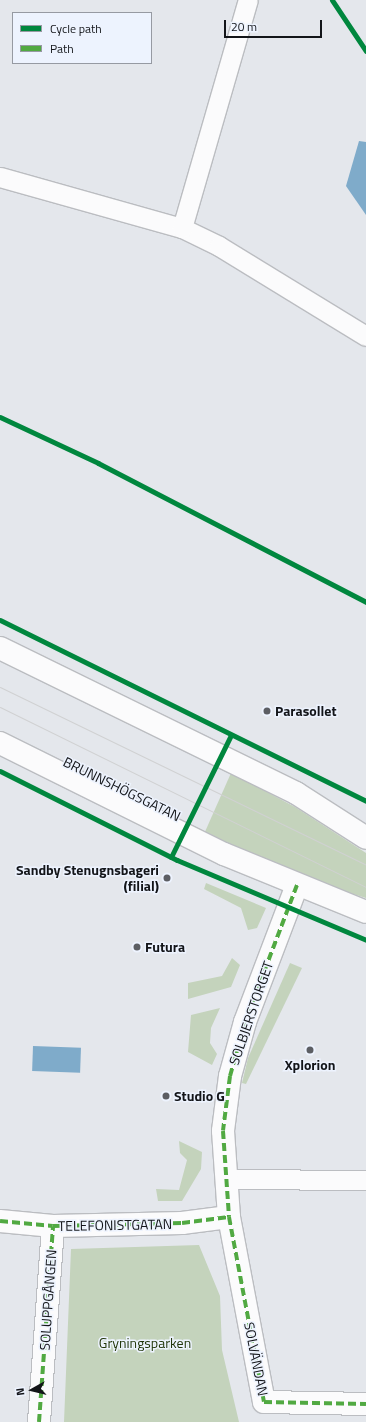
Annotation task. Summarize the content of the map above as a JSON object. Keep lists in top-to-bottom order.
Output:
{
  "streets": {
    "street": [
      "BRUNNSHÖGSGATAN",
      "SOLBJERSTORGET",
      "TELEFONISTGATAN",
      "SOLUPPGÅNGEN",
      "SOLVÄNDAN"
    ]
  },
  "crossings": [
    ["BRUNNSHÖGSGATAN", "SOLBJERSTORGET"],
    ["SOLBJERSTORGET", "TELEFONISTGATAN"],
    ["SOLBJERSTORGET", "SOLVÄNDAN"],
    ["TELEFONISTGATAN", "SOLUPPGÅNGEN"],
    ["TELEFONISTGATAN", "SOLVÄNDAN"]
  ],
  "parks": ["Gryningsparken"],
  "places": [
    "Parasollet",
    "Sandby Stenugnsbageri (filial)",
    "Futura",
    "Xplorion",
    "Studio G"
  ],
  "legend": ["Cycle path", "Path"],
  "scale_bar": "20 m",
  "north": "left"
}
